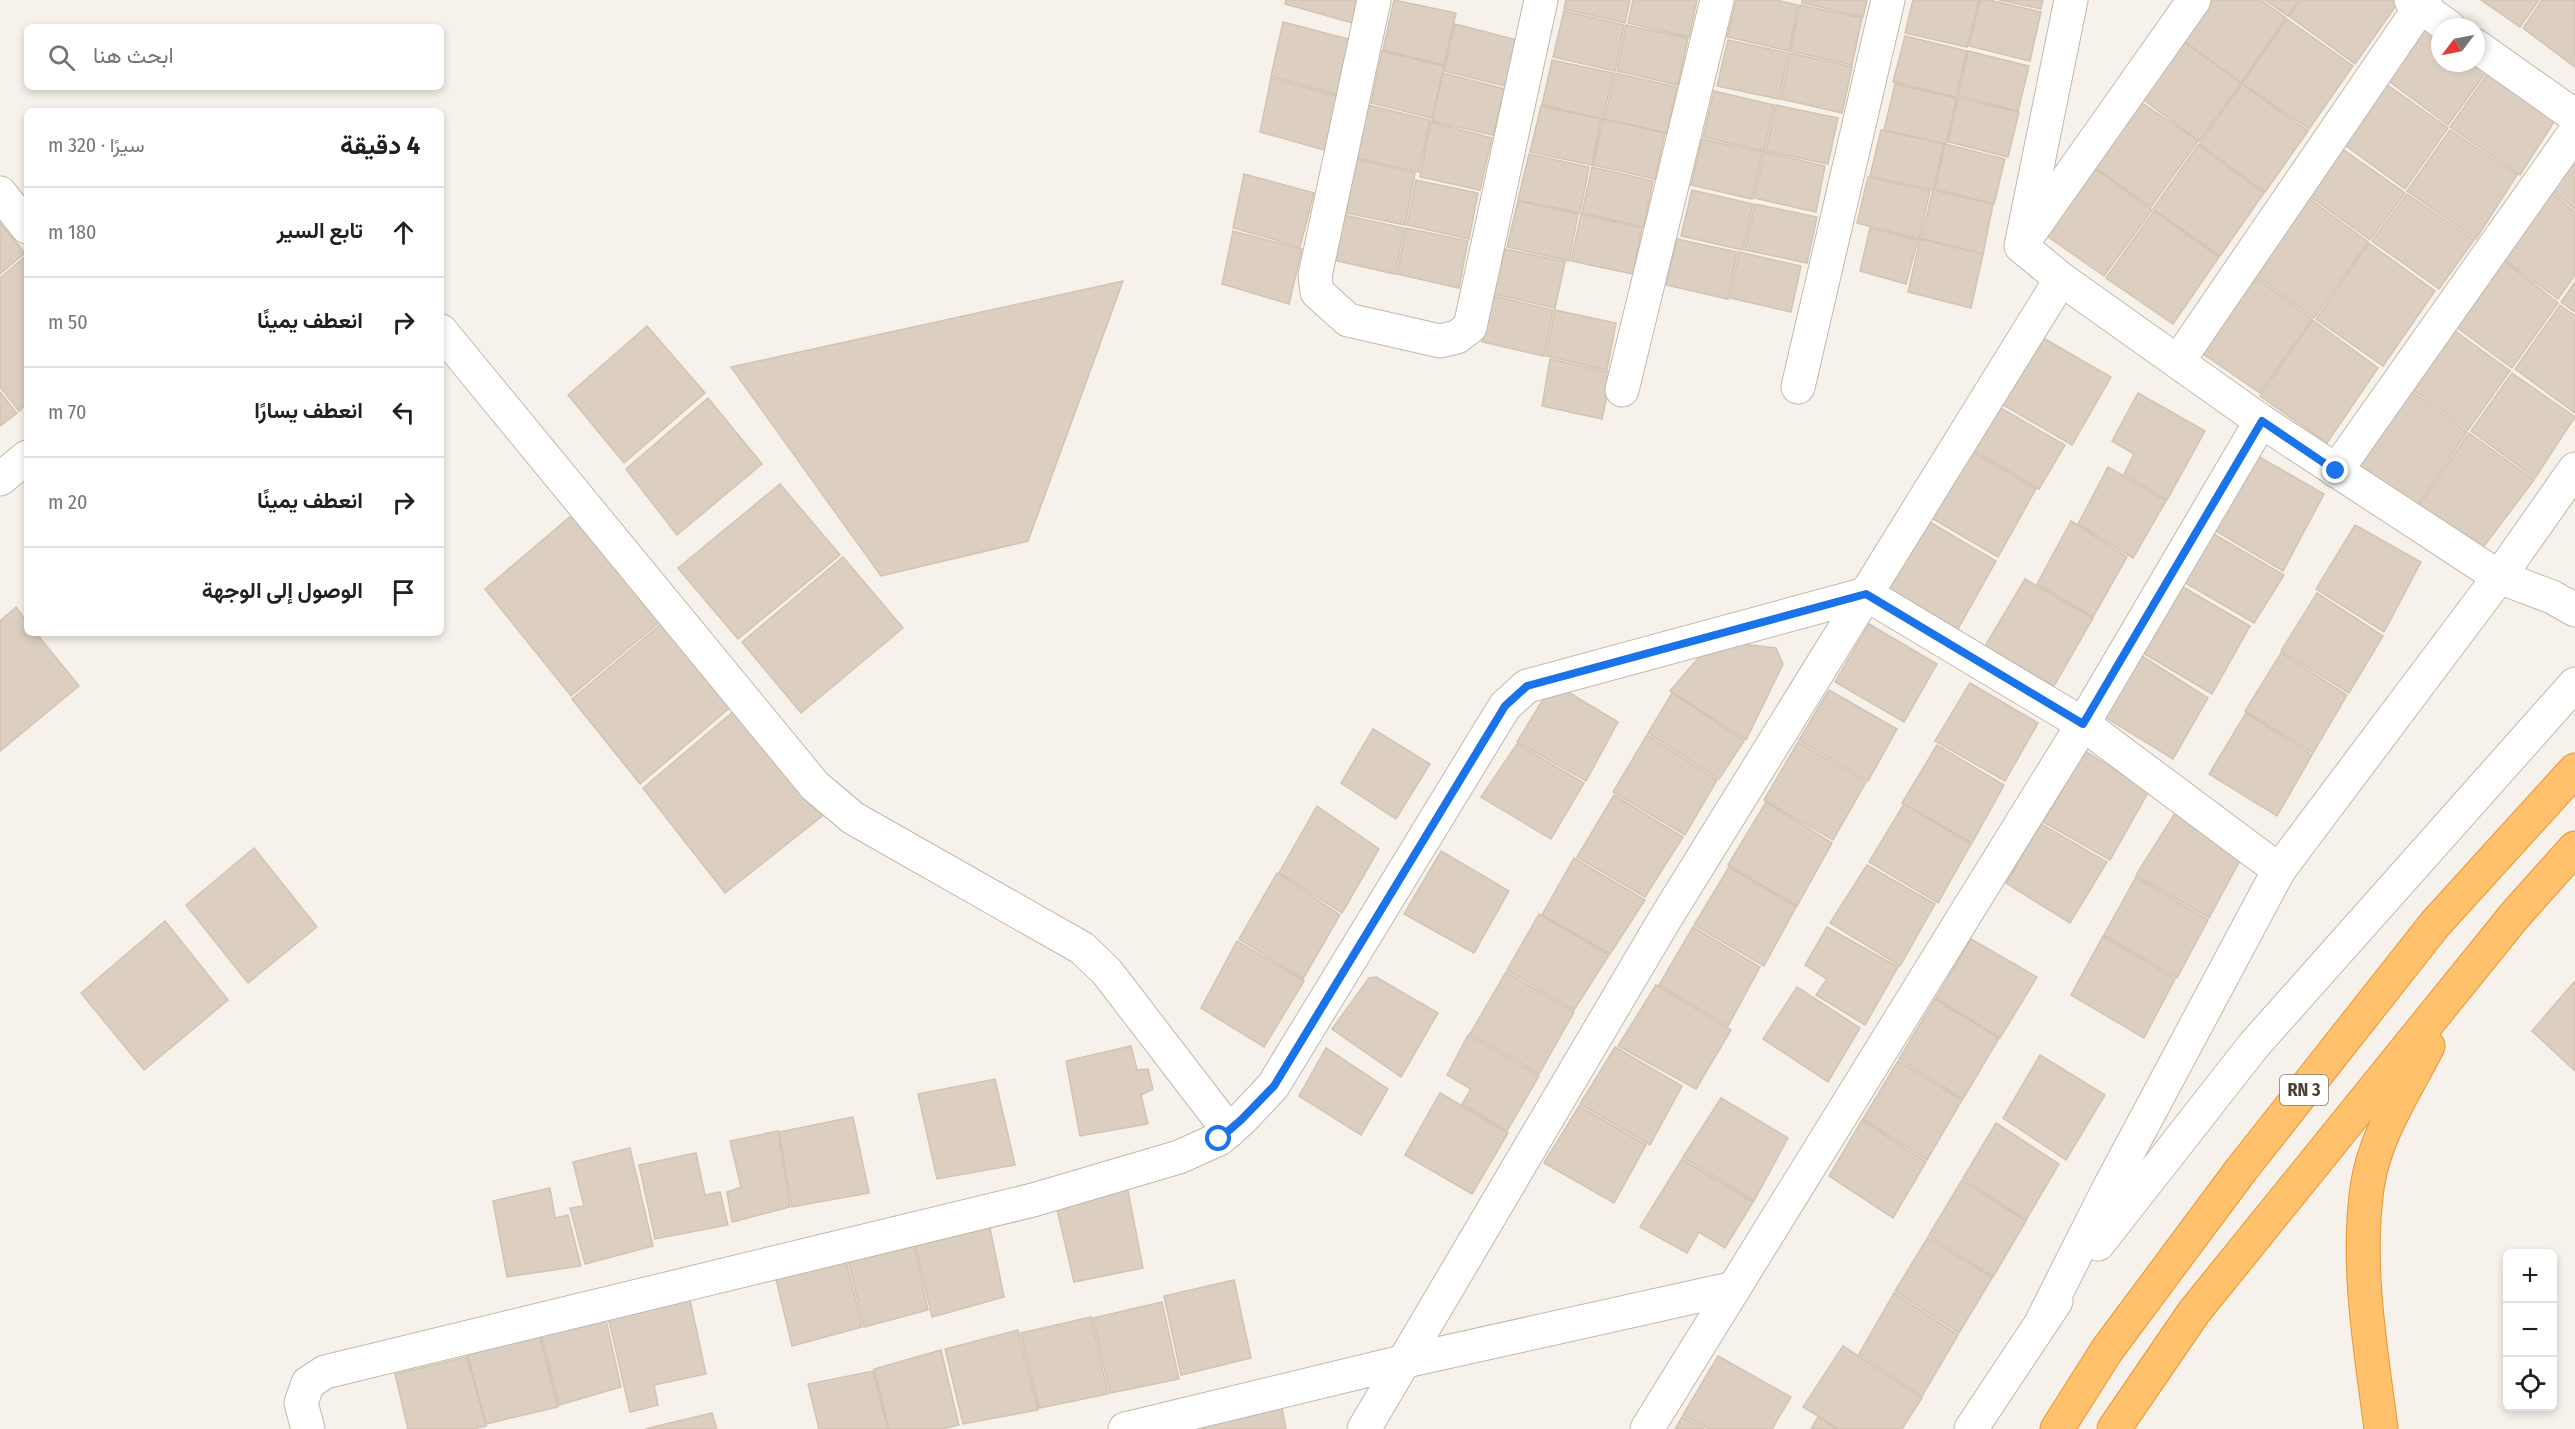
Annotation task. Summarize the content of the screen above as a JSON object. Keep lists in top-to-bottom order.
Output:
{
  "streets": {
    "highway": ["RN 3"]
  },
  "north": "bottom left",
  "page": {
    "search": "ابحث هنا",
    "heading": ["4 دقيقة", "سيرًا · 320 m"],
    "list": [
      ["تابع السير", "180 m"],
      ["انعطف يمينًا", "50 m"],
      ["انعطف يسارًا", "70 m"],
      ["انعطف يمينًا", "20 m"],
      "الوصول إلى الوجهة"
    ],
    "map_buttons": ["+", "−"]
  }
}
